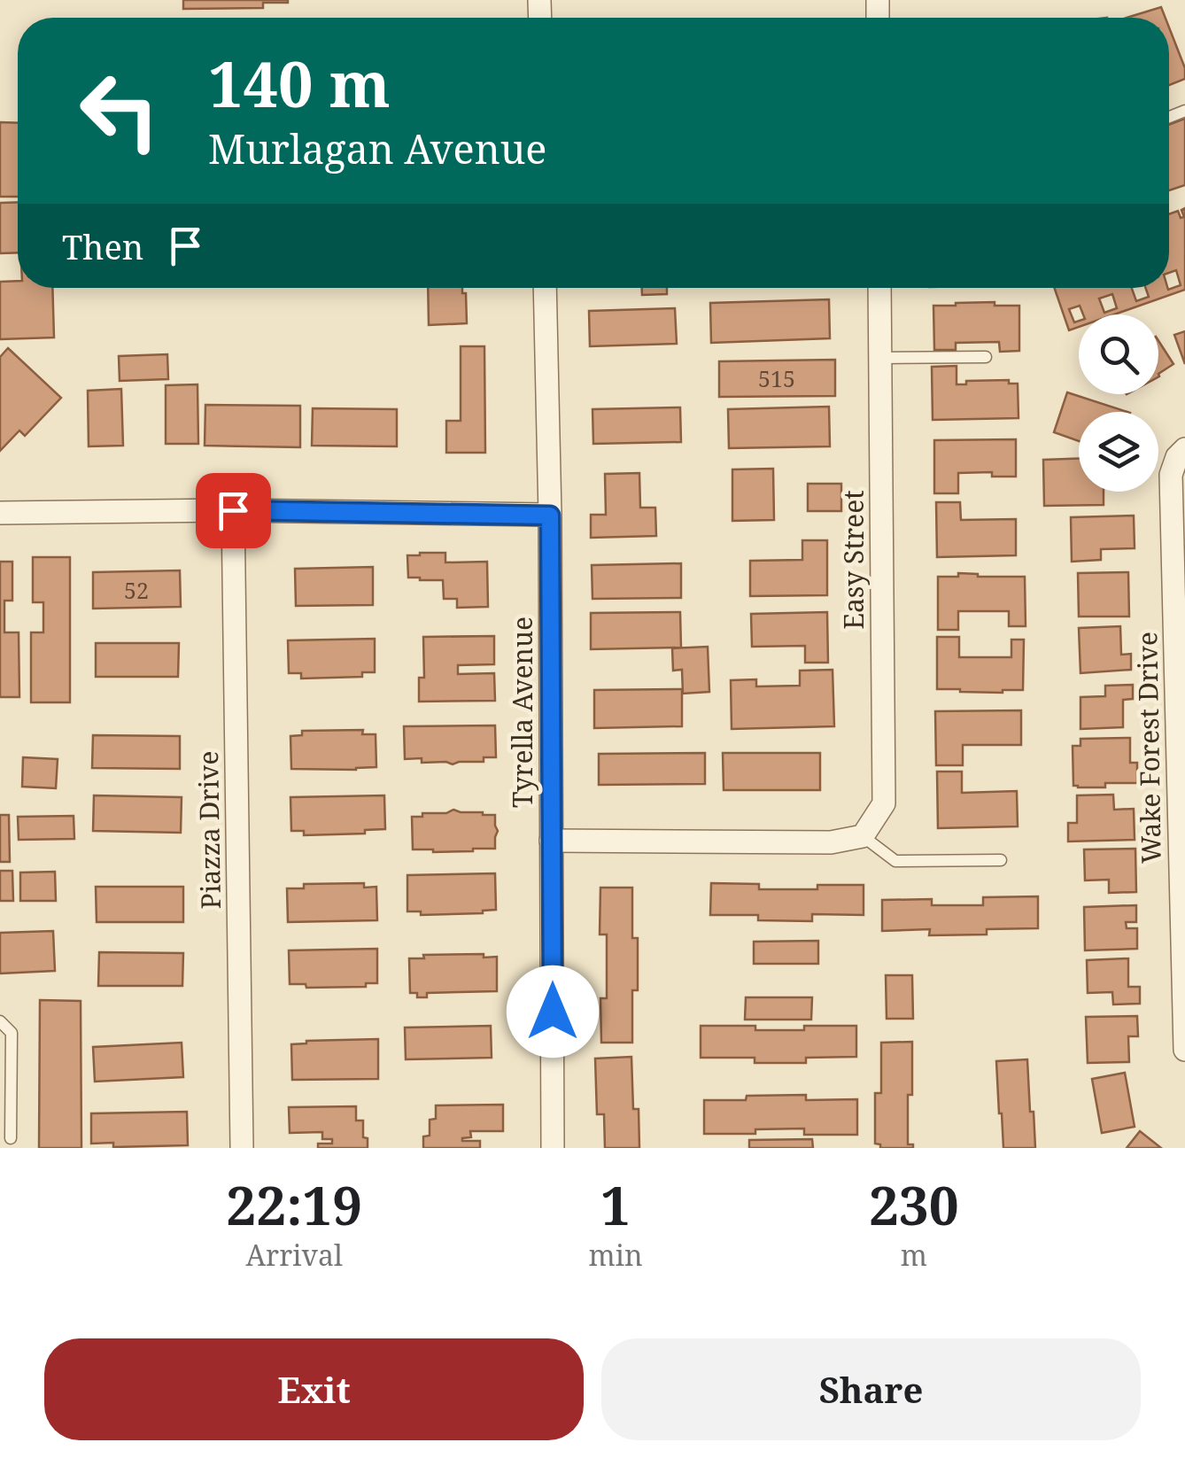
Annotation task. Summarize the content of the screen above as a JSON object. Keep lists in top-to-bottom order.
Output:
{
  "streets": {
    "street": [
      "Easy Street",
      "Tyrella Avenue",
      "Wake Forest Drive",
      "Piazza Drive"
    ]
  },
  "house_numbers": ["515", "52"],
  "page": {
    "turn": ["140 m", "Murlagan Avenue"],
    "then": "Then",
    "eta": [
      "22:19",
      "Arrival",
      "1",
      "min",
      "230",
      "m"
    ],
    "buttons": ["Exit", "Share"]
  }
}
